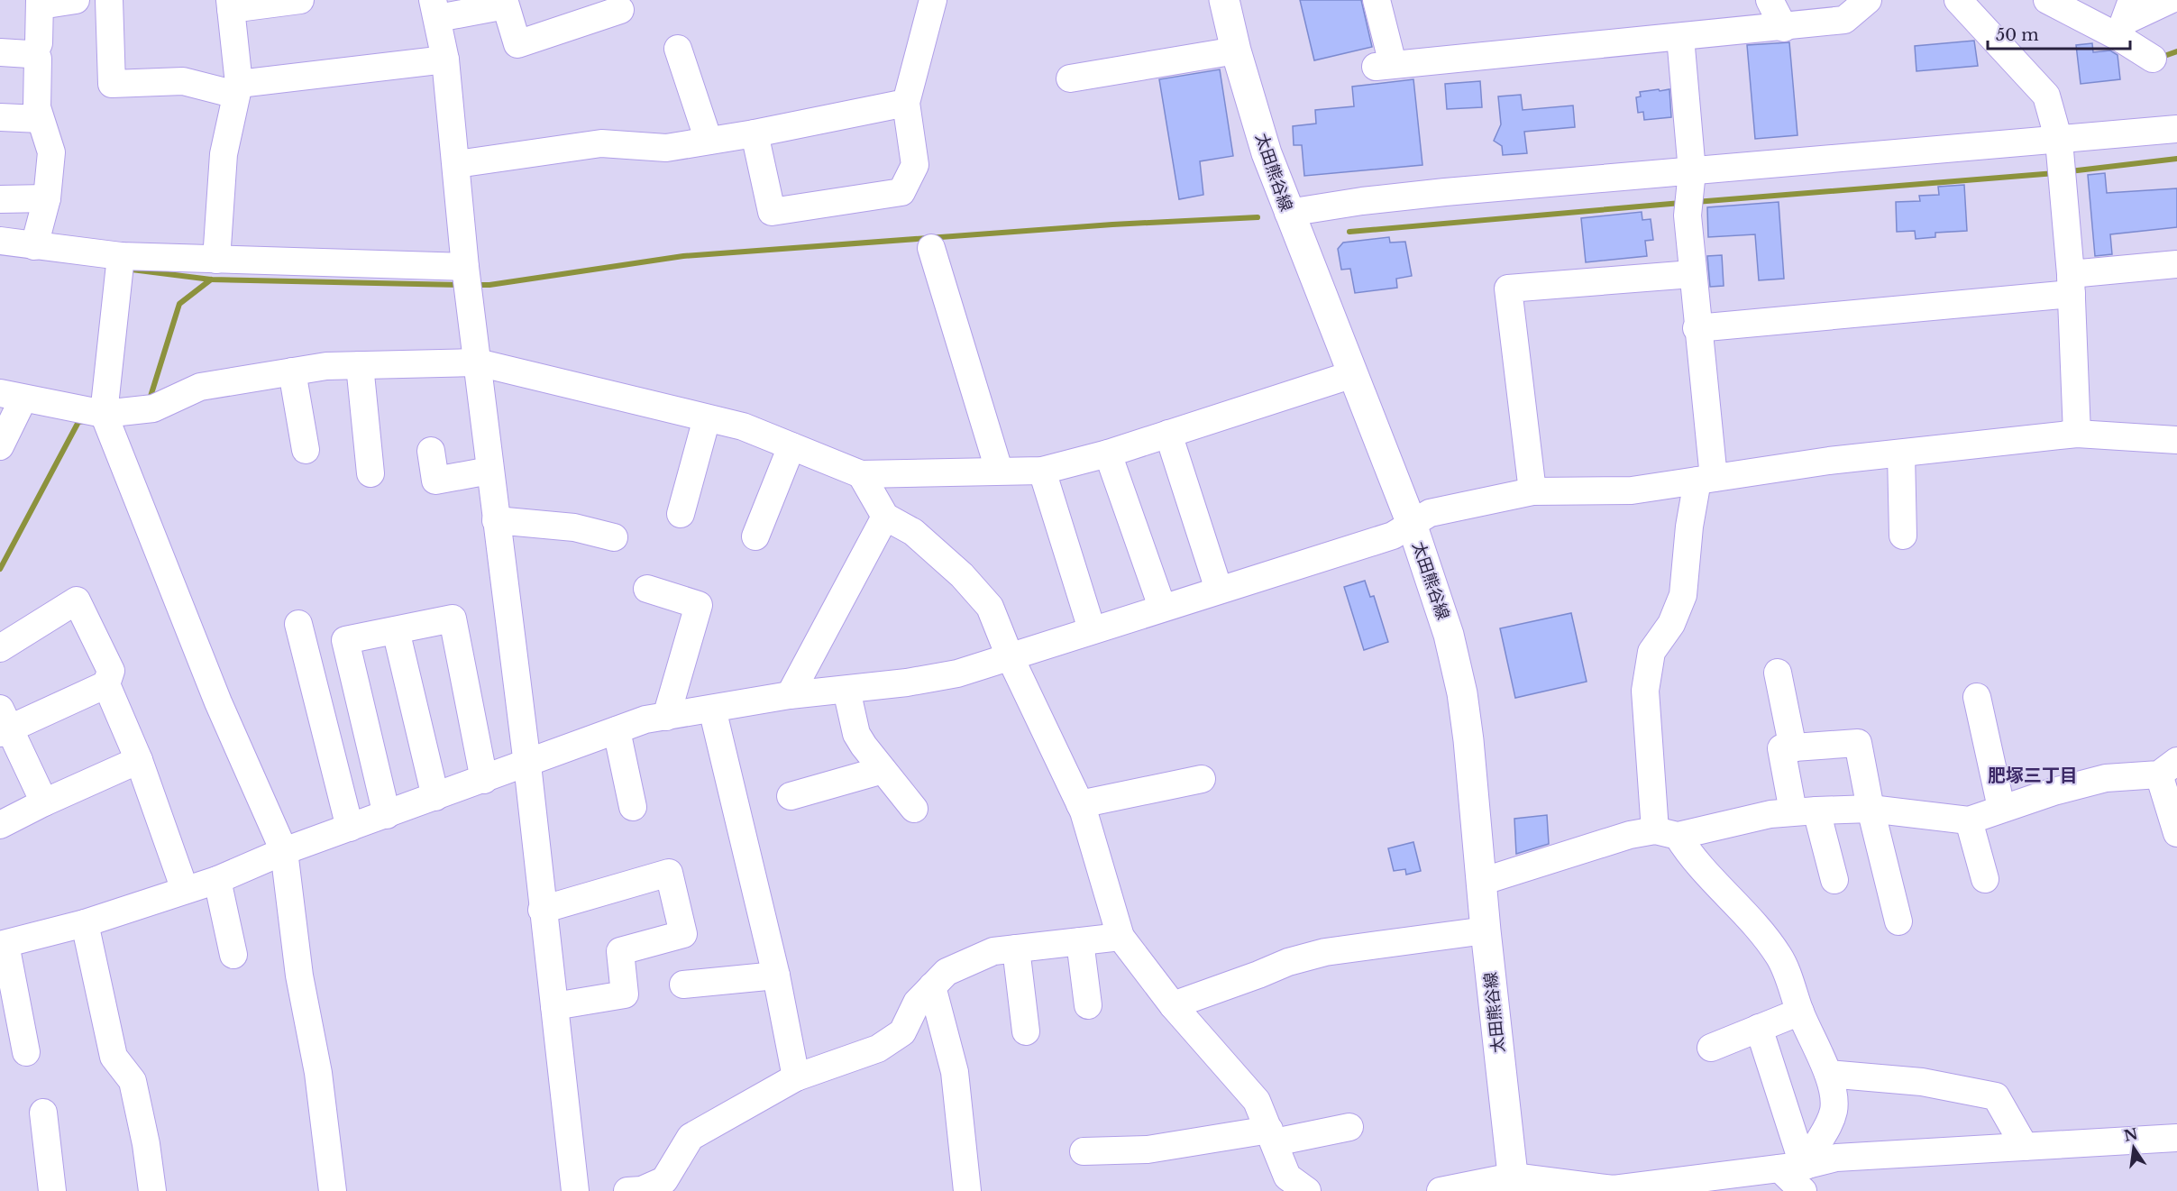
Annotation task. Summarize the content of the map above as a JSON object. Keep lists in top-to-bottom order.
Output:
{
  "streets": {
    "main road": ["太田熊谷線"]
  },
  "districts": ["肥塚三丁目"],
  "scale_bar": "50 m",
  "north": "top"
}
